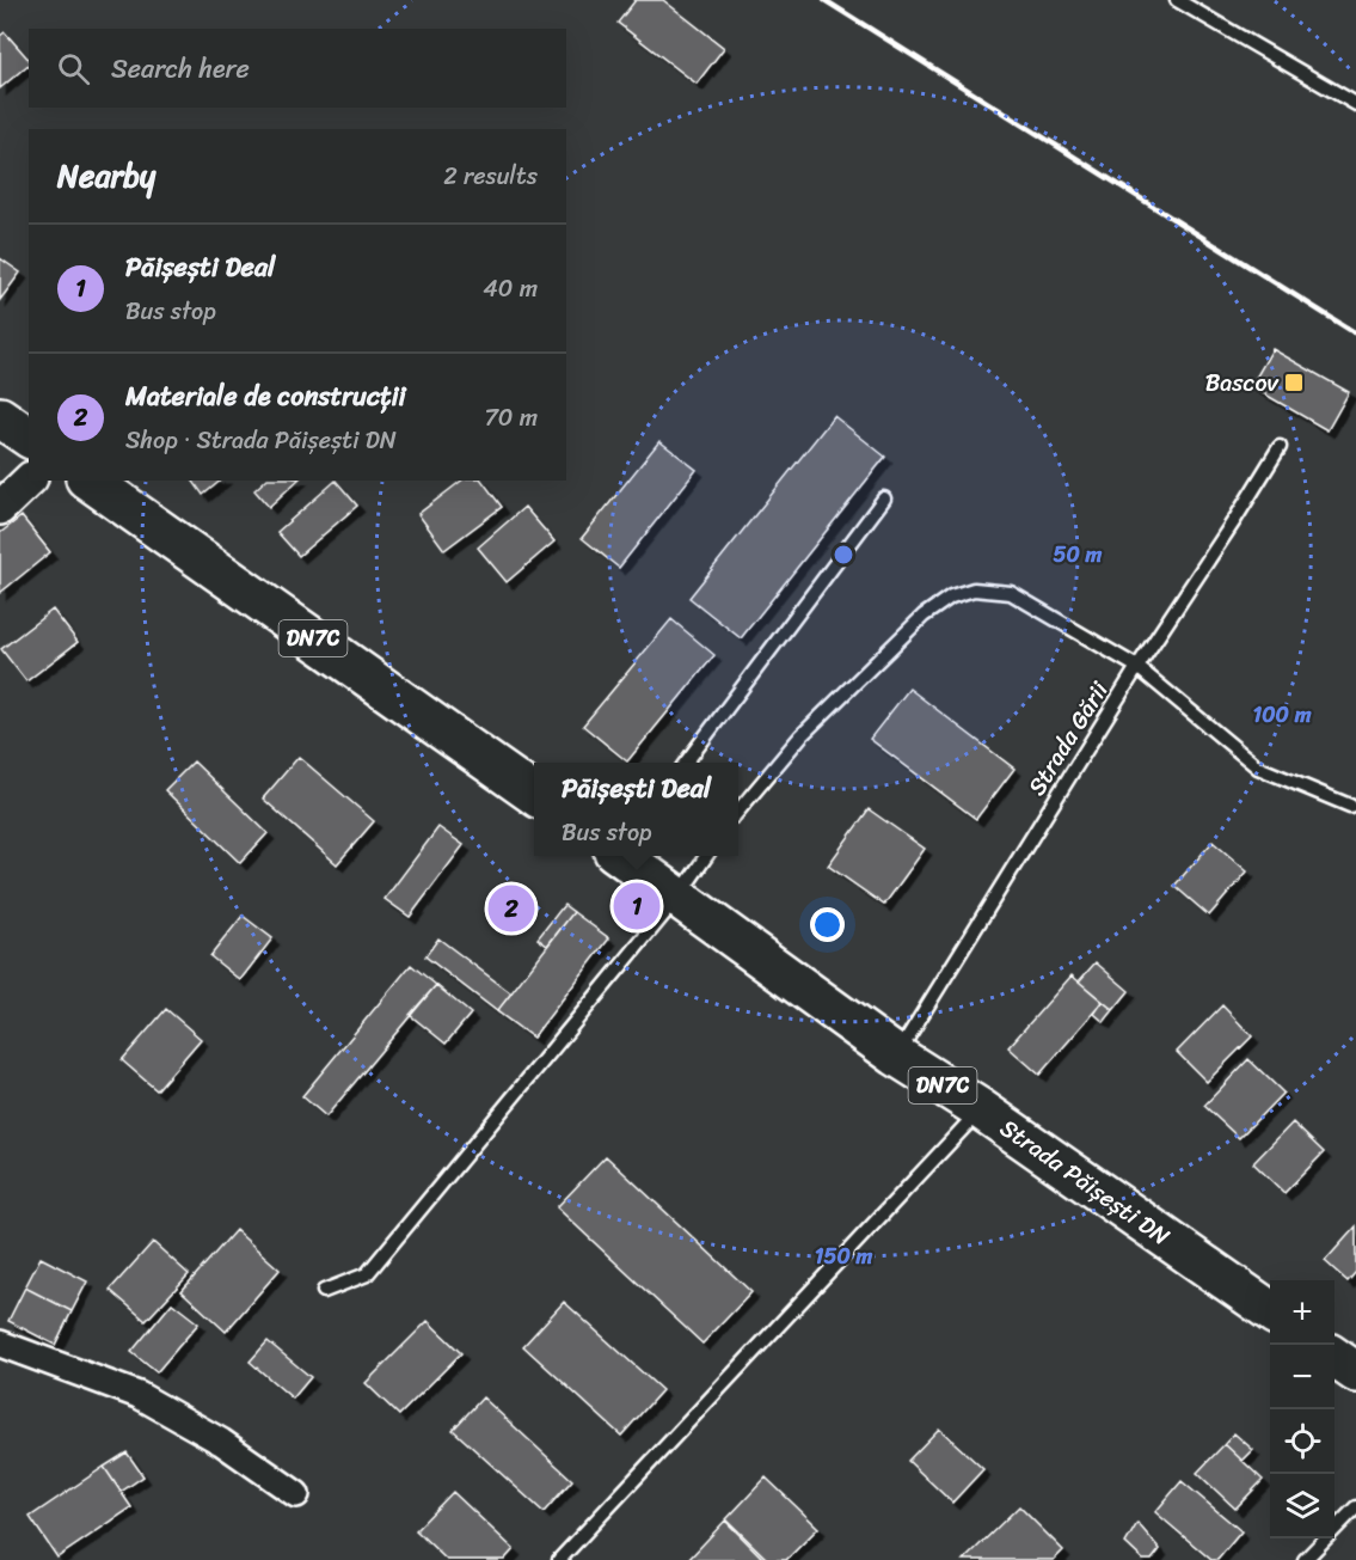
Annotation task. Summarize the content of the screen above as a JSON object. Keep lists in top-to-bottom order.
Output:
{
  "streets": {
    "main road": ["DN7C", "Strada Păișești DN"],
    "lane": ["Strada Gării"]
  },
  "crossings": [
    ["Strada Gării", "Strada Păișești DN"]
  ],
  "places": {
    "transit": ["Bascov"]
  },
  "page": {
    "search": "Search here",
    "heading": ["Nearby", "2 results"],
    "list": [
      {
        "mark": "1",
        "name": "Păișești Deal",
        "note": "Bus stop",
        "value": "40 m"
      },
      {
        "mark": "2",
        "name": "Materiale de construcții",
        "note": "Shop · Strada Păișești DN",
        "value": "70 m"
      }
    ],
    "popup": ["Păișești Deal", "Bus stop"],
    "pins": ["1", "2"],
    "map_buttons": ["+", "−"]
  },
  "rings": ["50 m", "100 m", "150 m"]
}
